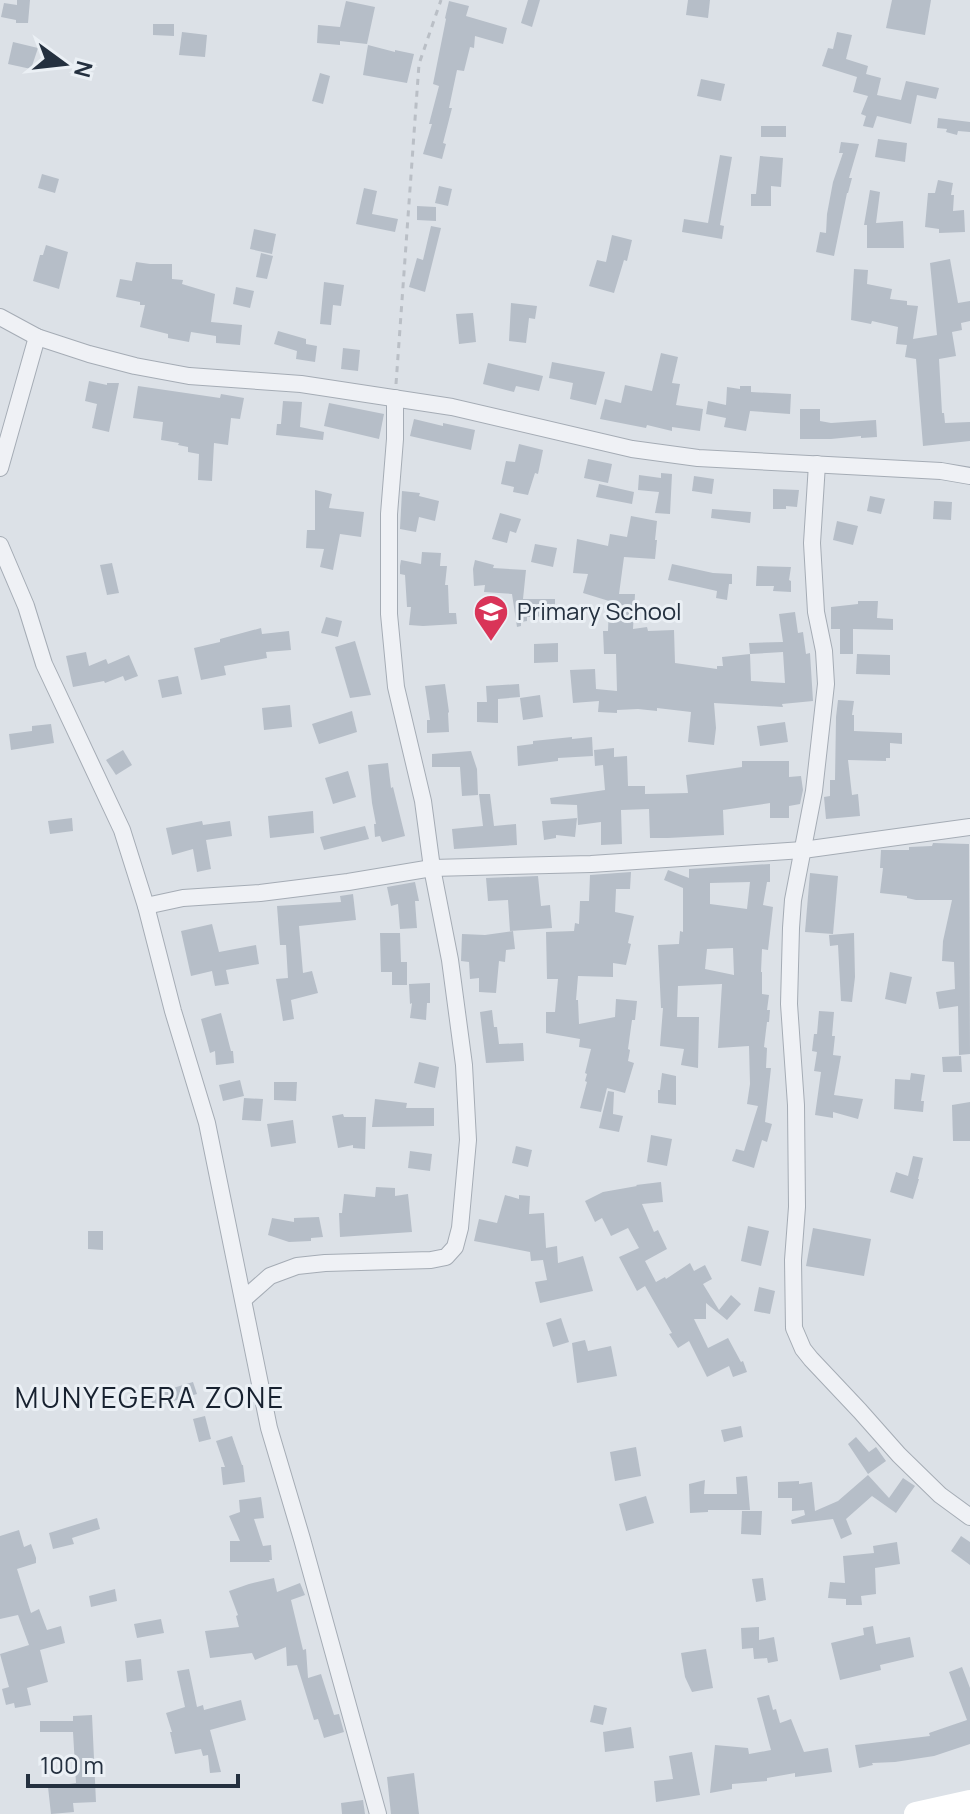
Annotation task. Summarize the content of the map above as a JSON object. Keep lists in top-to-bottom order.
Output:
{
  "districts": ["MUNYEGERA ZONE"],
  "places": {
    "school or university": ["Primary School"]
  },
  "scale_bar": "100 m",
  "north": "right"
}
